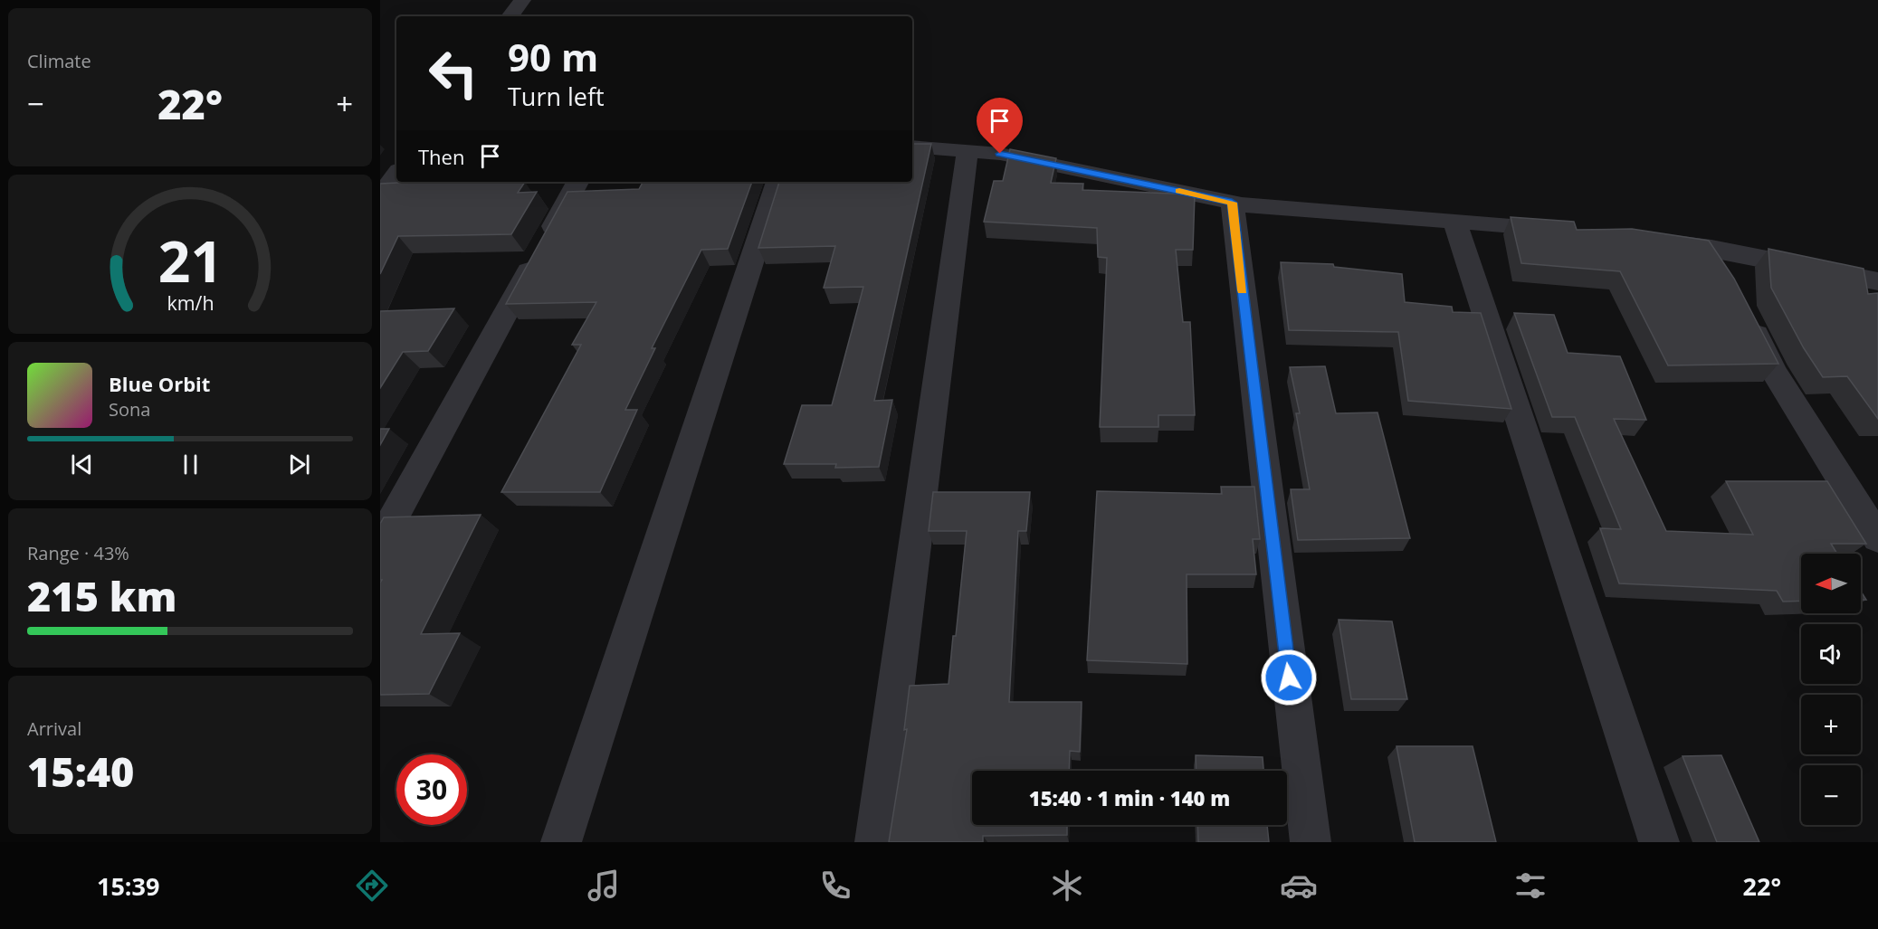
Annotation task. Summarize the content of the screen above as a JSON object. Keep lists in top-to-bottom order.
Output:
{
  "north": "left",
  "page": {
    "tile": [
      "Climate",
      ["Range · 43%", "215 km"],
      ["Arrival", "15:40"]
    ],
    "turn": ["90 m", "Turn left"],
    "heat": ["−", "22°", "+"],
    "then": "Then",
    "song": ["Blue Orbit", "Sona"],
    "map_buttons": ["+", "−"],
    "limit": "30",
    "trip": "15:40 · 1 min · 140 m",
    "tabs": ["15:39", "22°"],
    "gauge": ["21", "km/h"]
  }
}
